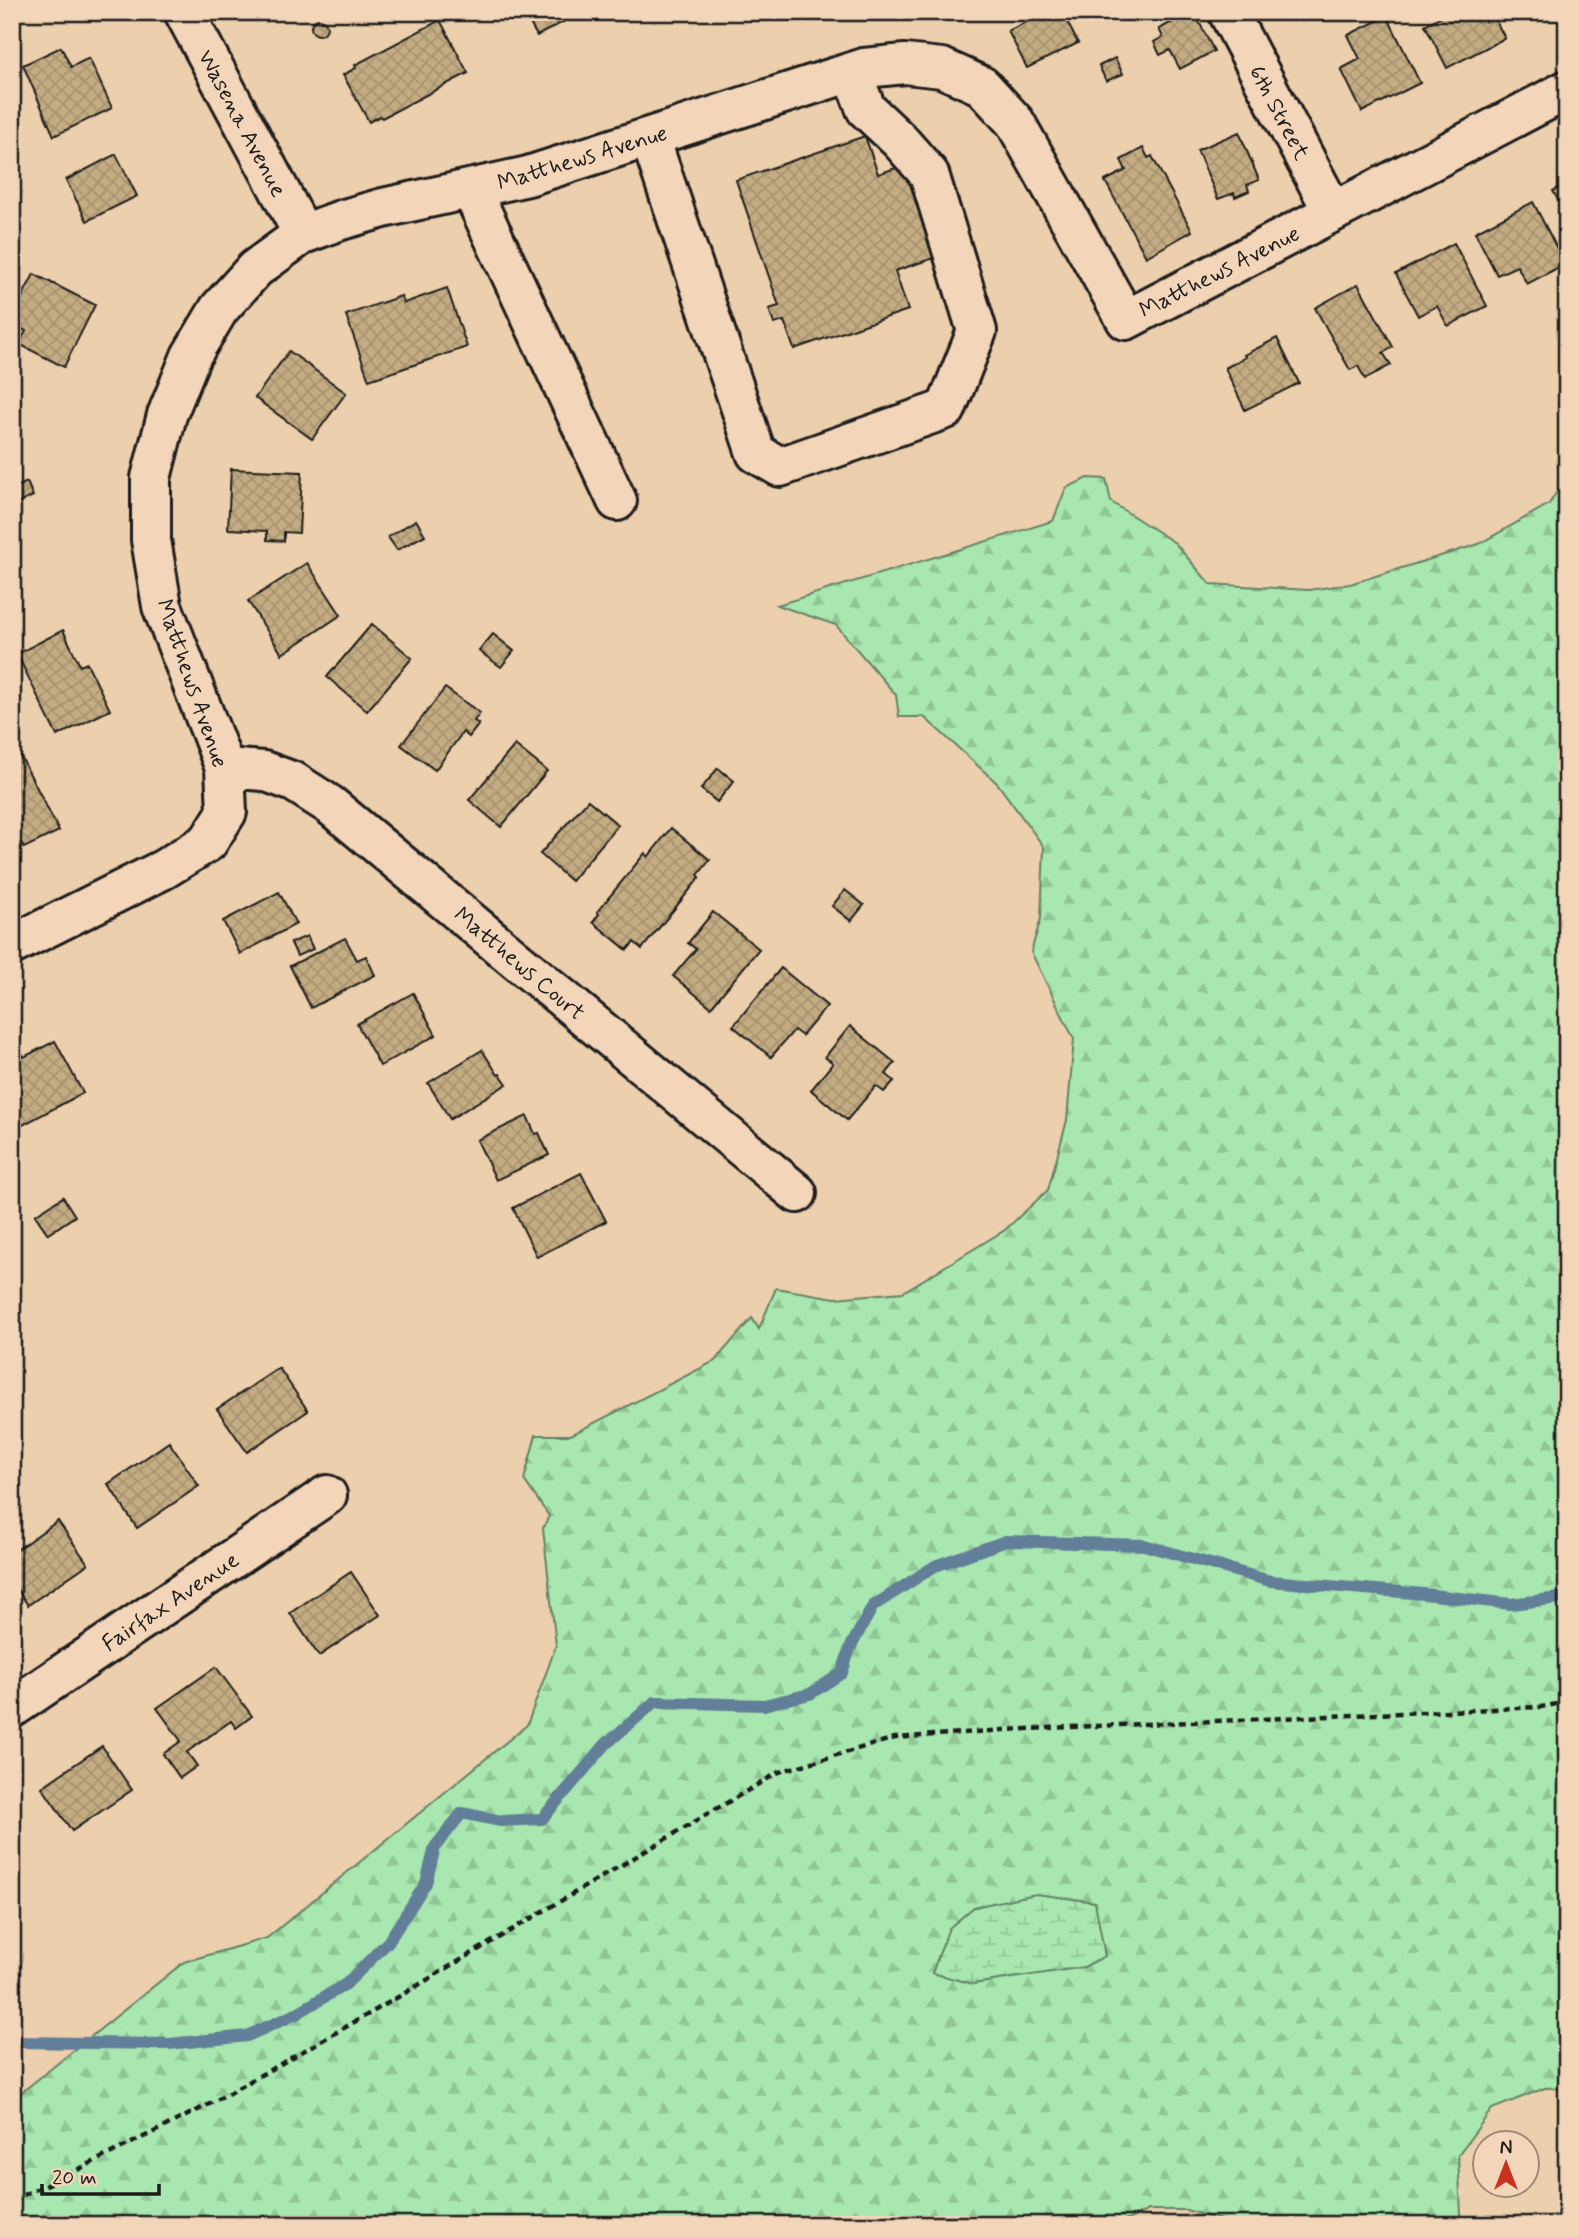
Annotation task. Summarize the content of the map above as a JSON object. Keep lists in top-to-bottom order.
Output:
{
  "streets": {
    "street": [
      "6th Street",
      "Wasena Avenue",
      "Matthews Avenue",
      "Matthews Court",
      "Fairfax Avenue"
    ]
  },
  "crossings": [
    ["6th Street", "Matthews Avenue"],
    ["Wasena Avenue", "Matthews Avenue"],
    ["Matthews Avenue", "Matthews Court"]
  ],
  "scale_bar": "20 m",
  "north": "top"
}
